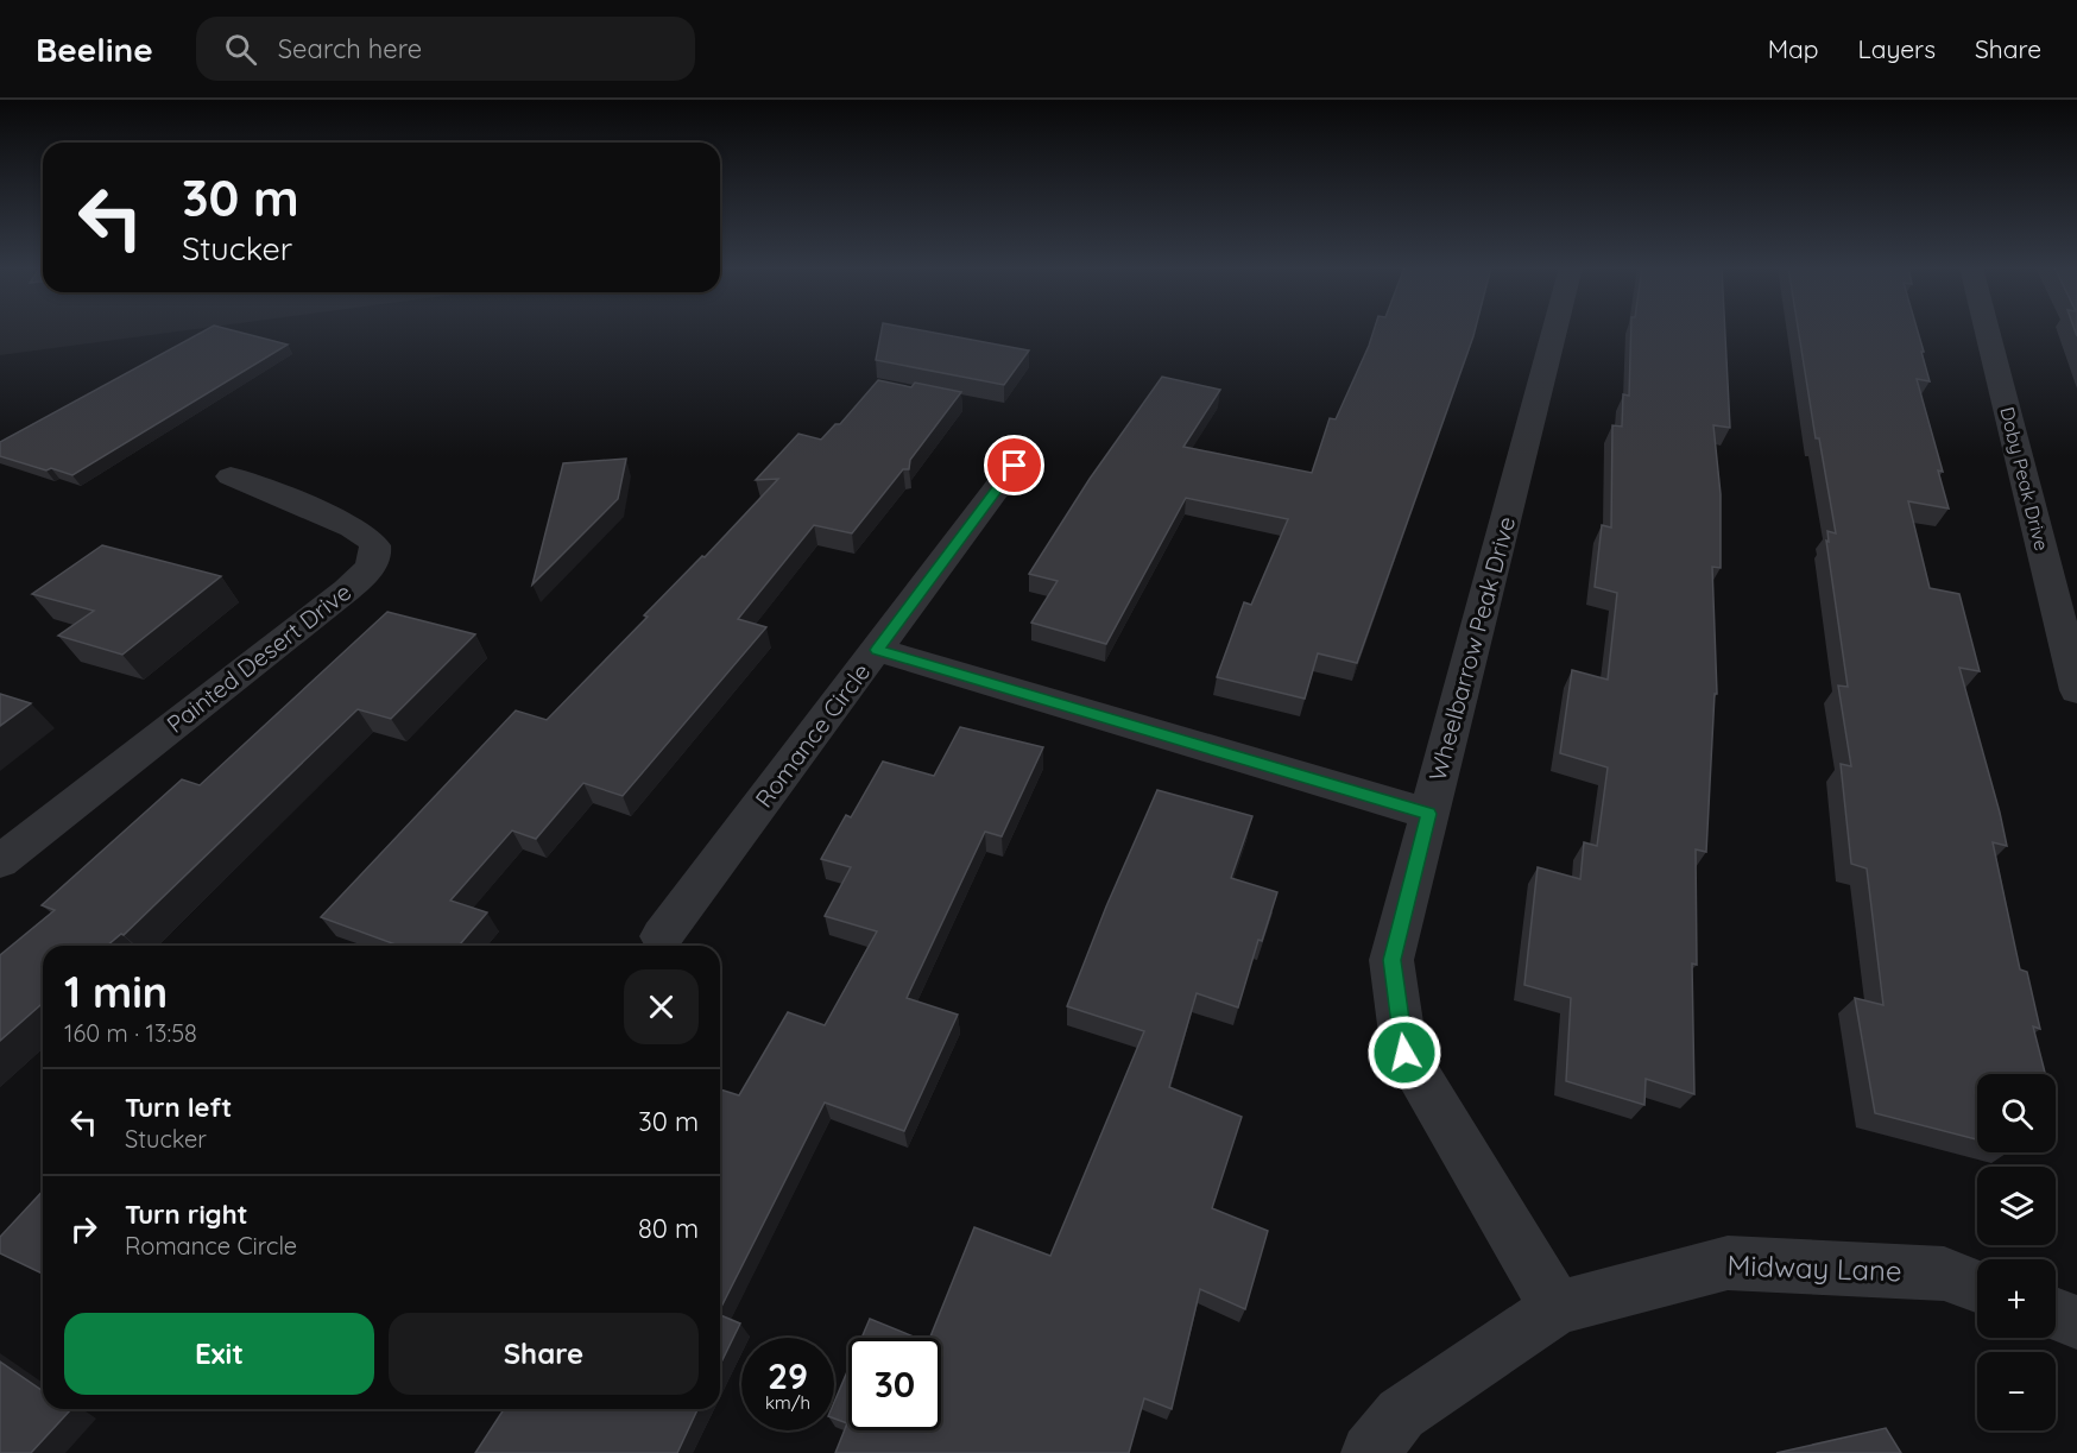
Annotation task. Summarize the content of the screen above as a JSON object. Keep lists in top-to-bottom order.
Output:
{
  "streets": {
    "street": [
      "Doby Peak Drive",
      "Wheelbarrow Peak Drive",
      "Painted Desert Drive",
      "Romance Circle",
      "Midway Lane"
    ]
  },
  "crossings": [
    ["Wheelbarrow Peak Drive", "Midway Lane"]
  ],
  "page": {
    "header": "Beeline",
    "search": "Search here",
    "nav": ["Map", "Layers", "Share"],
    "turn": ["30 m", "Stucker"],
    "heading": ["1 min", "160 m · 13:58"],
    "list": [
      {
        "name": "Turn left",
        "note": "Stucker",
        "value": "30 m"
      },
      {
        "name": "Turn right",
        "note": "Romance Circle",
        "value": "80 m"
      }
    ],
    "map_buttons": ["+", "−"],
    "buttons": ["Exit", "Share"],
    "speed": "29 km/h",
    "limit": "30"
  }
}
